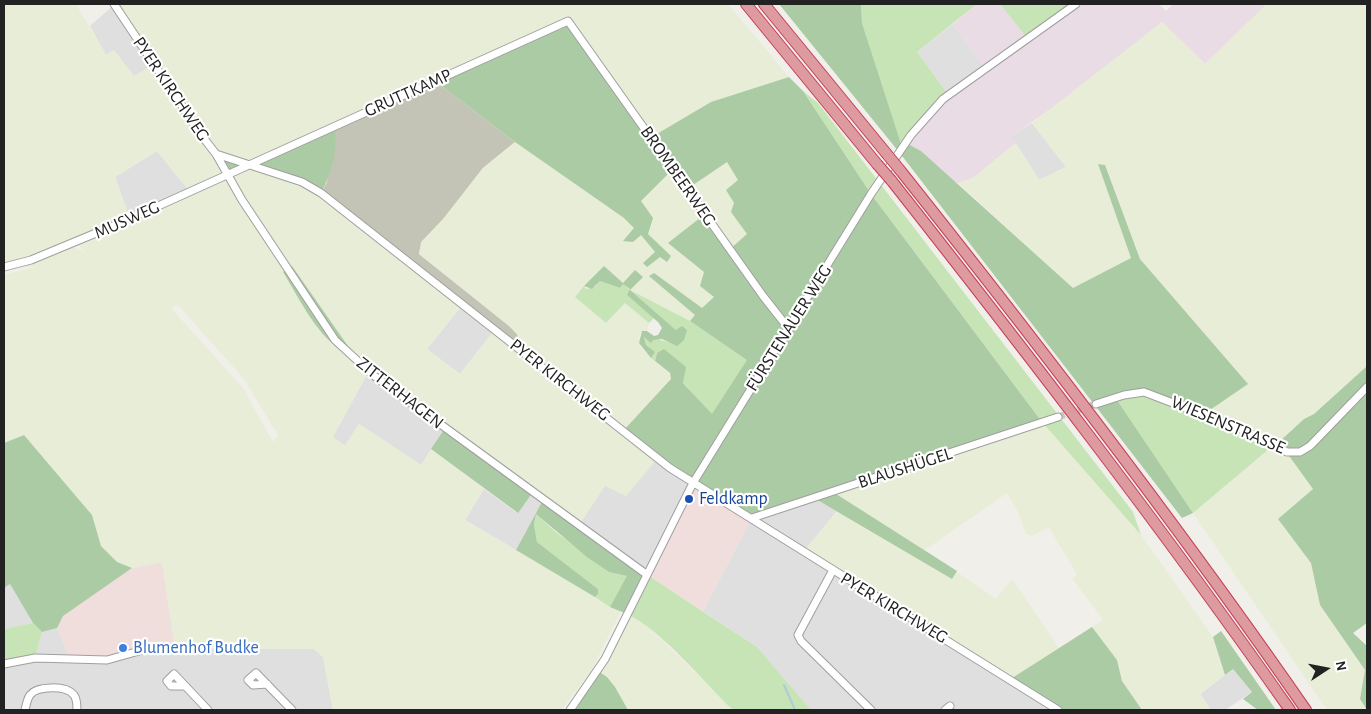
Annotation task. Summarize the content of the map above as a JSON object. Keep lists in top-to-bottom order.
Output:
{
  "streets": {
    "street": [
      "PYER KIRCHWEG",
      "GRUTTKAMP",
      "BROMBEERWEG",
      "MUSWEG",
      "FÜRSTENAUER WEG",
      "ZITTERHAGEN",
      "WIESENSTRASSE",
      "BLAUSHÜGEL"
    ]
  },
  "crossings": [
    ["PYER KIRCHWEG", "GRUTTKAMP"],
    ["PYER KIRCHWEG", "MUSWEG"],
    ["PYER KIRCHWEG", "FÜRSTENAUER WEG"],
    ["PYER KIRCHWEG", "ZITTERHAGEN"],
    ["PYER KIRCHWEG", "BLAUSHÜGEL"],
    ["GRUTTKAMP", "BROMBEERWEG"],
    ["GRUTTKAMP", "MUSWEG"],
    ["BROMBEERWEG", "FÜRSTENAUER WEG"],
    ["MUSWEG", "ZITTERHAGEN"],
    ["FÜRSTENAUER WEG", "ZITTERHAGEN"]
  ],
  "places": ["Feldkamp", "Blumenhof Budke"],
  "north": "right"
}
